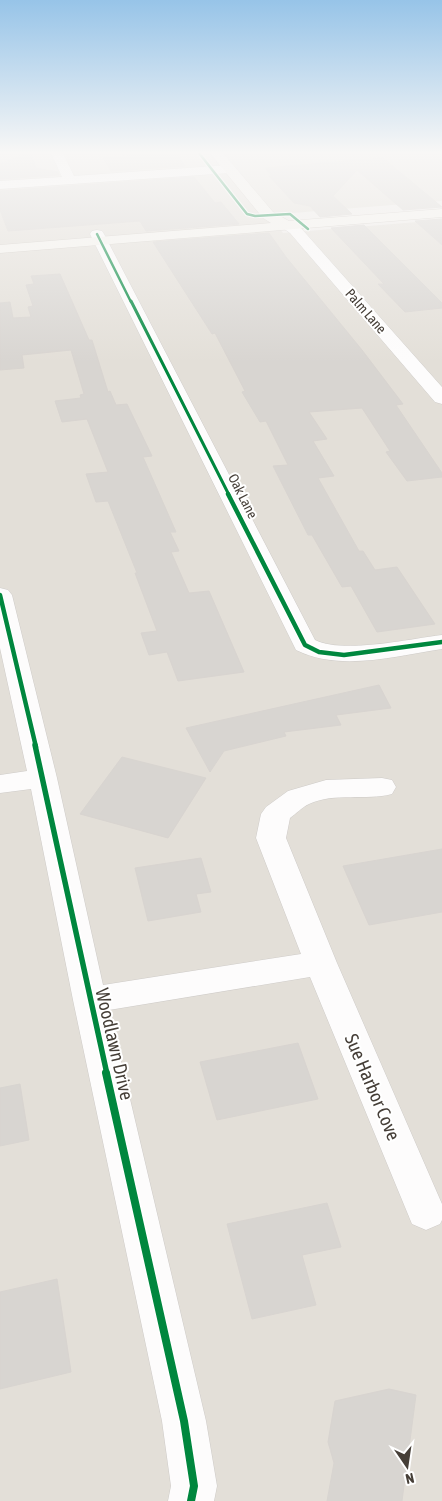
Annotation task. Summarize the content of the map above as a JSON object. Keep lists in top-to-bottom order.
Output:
{
  "streets": {
    "street": [
      "Palm Lane",
      "Oak Lane",
      "Woodlawn Drive",
      "Sue Harbor Cove"
    ]
  },
  "north": "bottom"
}
